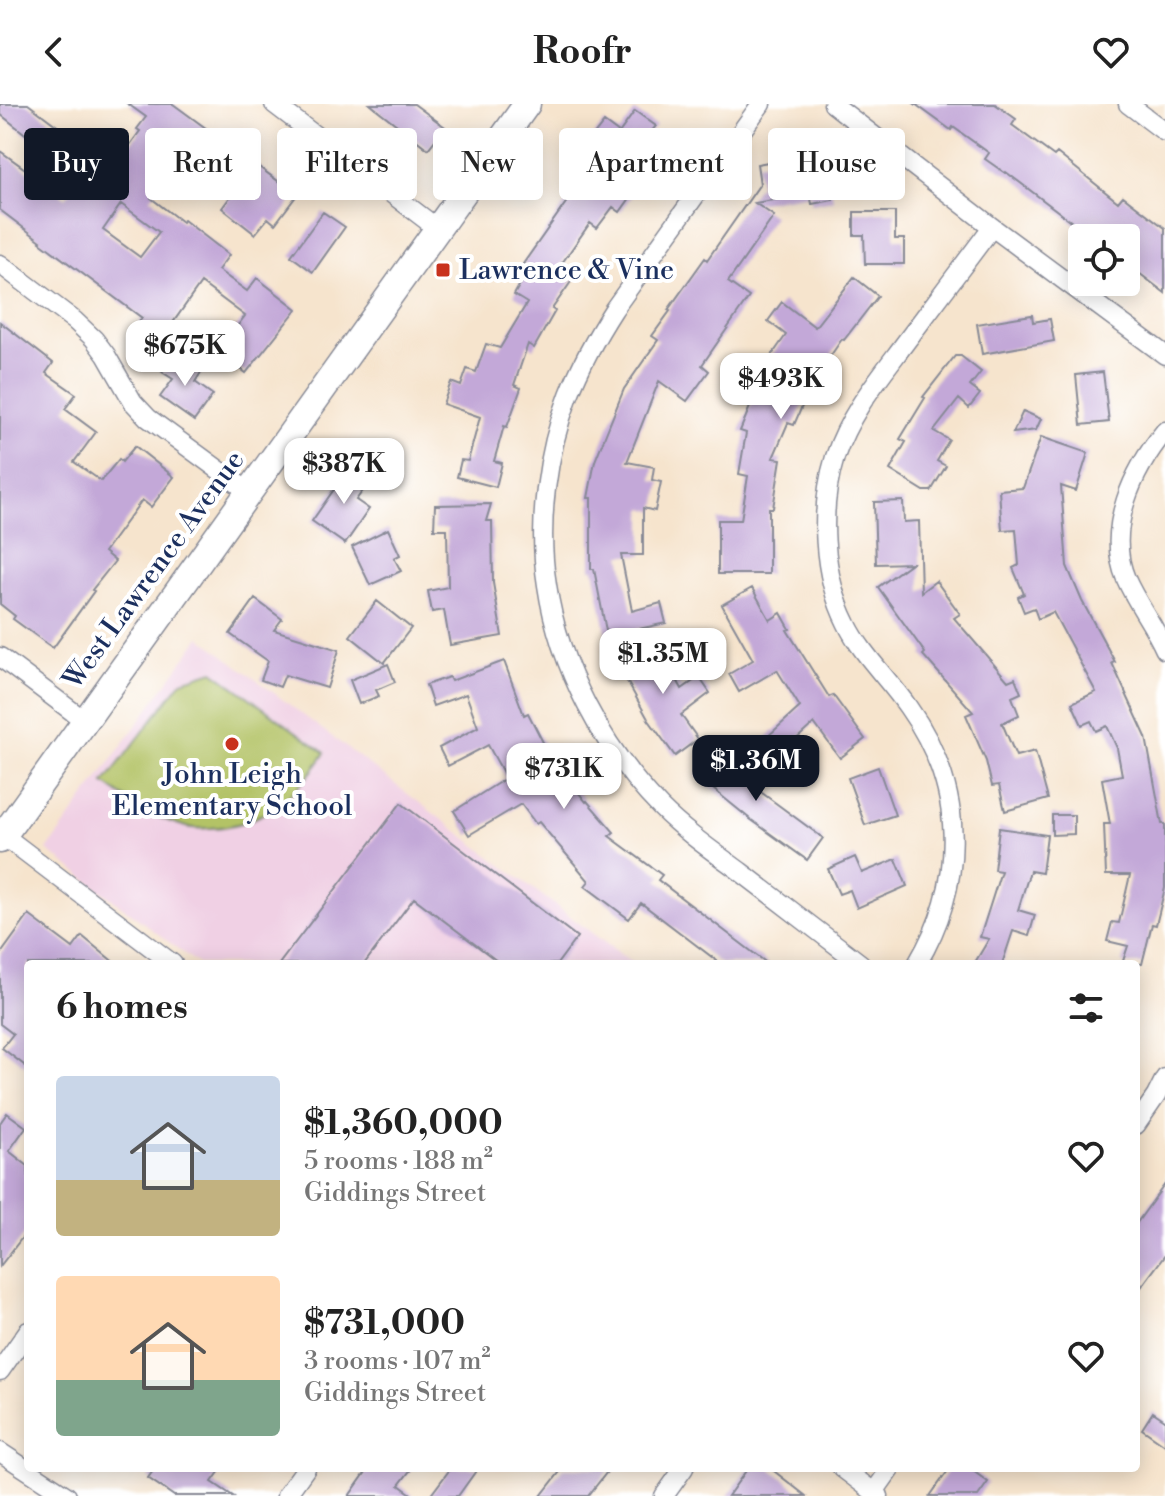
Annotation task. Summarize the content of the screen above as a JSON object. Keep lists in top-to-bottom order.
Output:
{
  "streets": {
    "main road": ["West Lawrence Avenue"]
  },
  "places": {
    "transit": ["Lawrence & Vine"],
    "other": ["John Leigh Elementary School"]
  },
  "page": {
    "header": "Roofr",
    "chip": [
      "Buy",
      "Rent",
      "Filters",
      "New",
      "Apartment",
      "House"
    ],
    "price": [
      "$675K",
      "$493K",
      "$387K",
      "$1.35M",
      "$1.36M",
      "$731K"
    ],
    "heading": "6 homes",
    "list": [
      {
        "name": "$1,360,000",
        "note": "5 rooms · 188 m² · Giddings Street"
      },
      {
        "name": "$731,000",
        "note": "3 rooms · 107 m² · Giddings Street"
      }
    ]
  }
}
